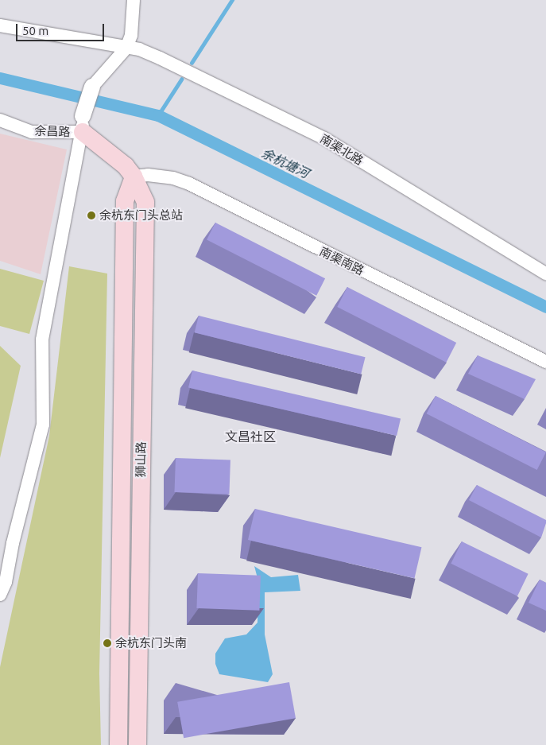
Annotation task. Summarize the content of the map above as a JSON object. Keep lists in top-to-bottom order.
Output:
{
  "streets": {
    "main road": ["狮山路"],
    "street": ["余昌路", "南渠北路", "南渠南路"]
  },
  "crossings": [
    ["余昌路", "狮山路"],
    ["南渠南路", "狮山路"]
  ],
  "districts": ["文昌社区"],
  "water": ["余杭塘河"],
  "places": ["余杭东门头总站", "余杭东门头南"],
  "scale_bar": "50 m"
}
